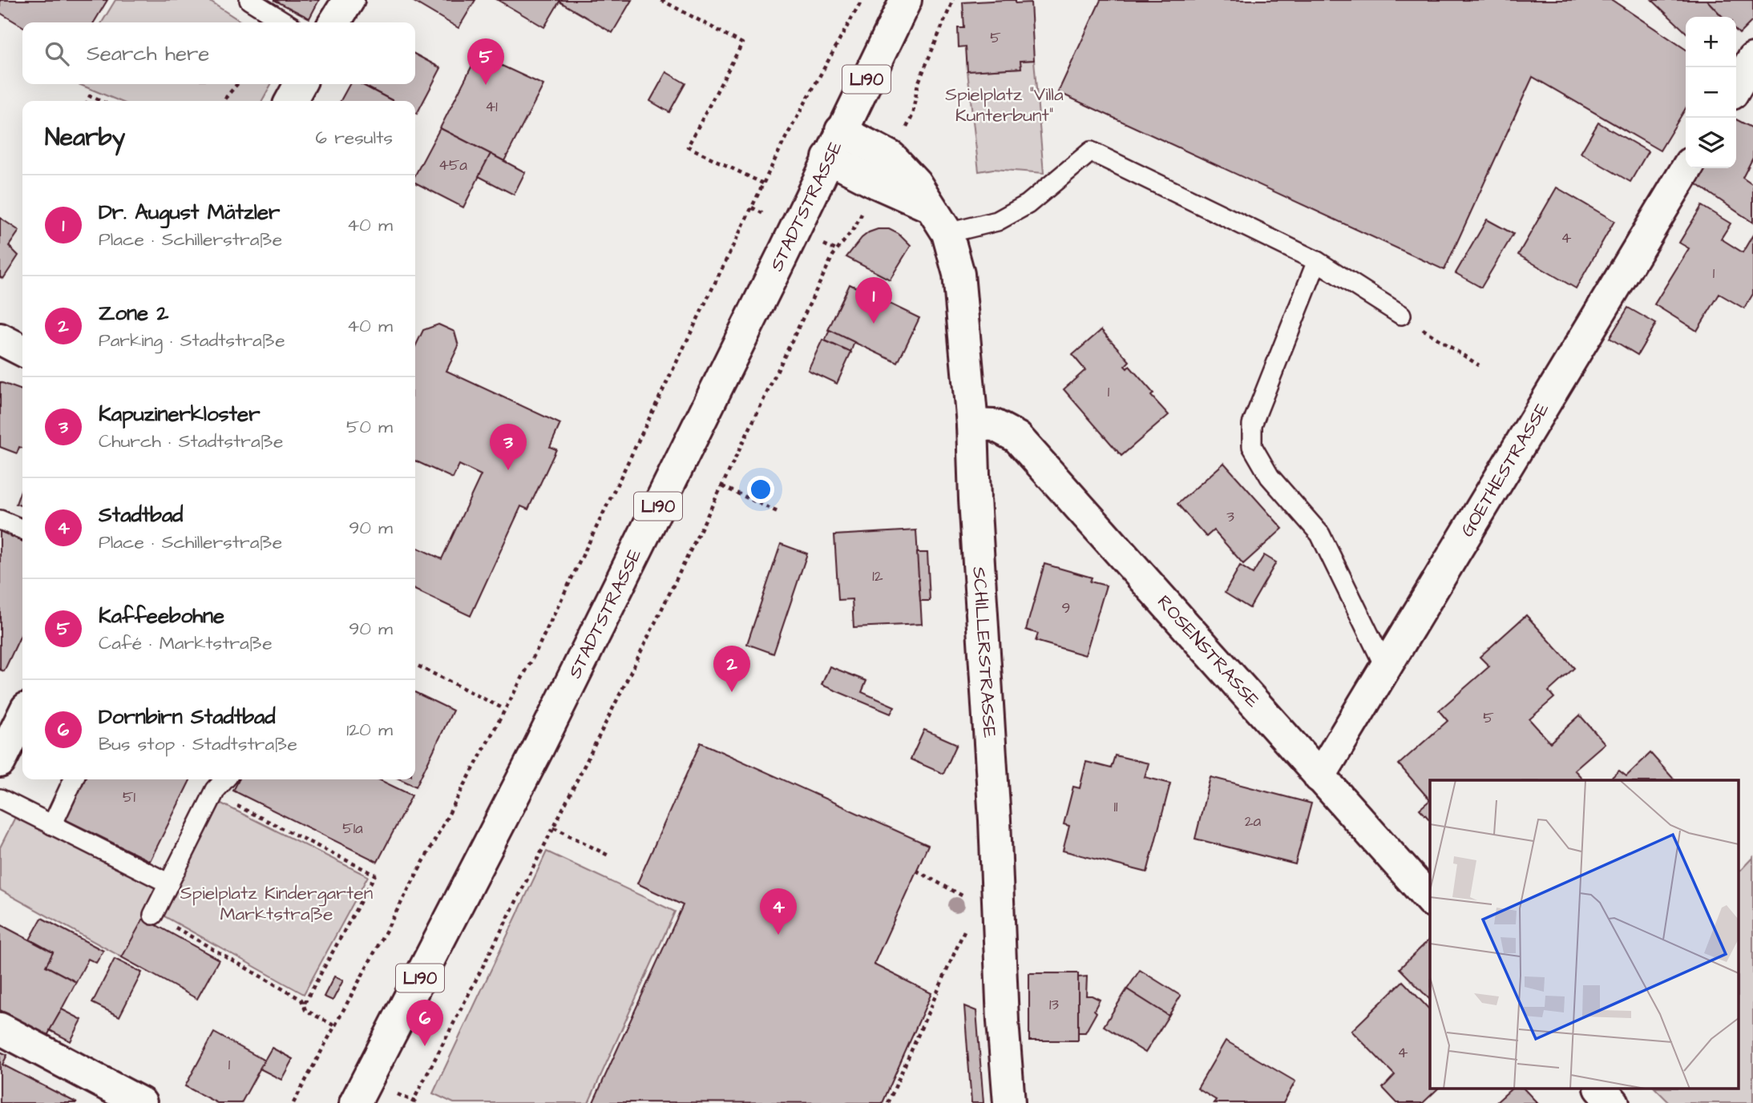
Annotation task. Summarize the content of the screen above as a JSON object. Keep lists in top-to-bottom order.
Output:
{
  "streets": {
    "street": [
      "L190",
      "STADTSTRASSE",
      "GOETHESTRASSE",
      "SCHILLERSTRASSE",
      "ROSENSTRASSE"
    ]
  },
  "crossings": [
    ["STADTSTRASSE", "SCHILLERSTRASSE"],
    ["GOETHESTRASSE", "ROSENSTRASSE"],
    ["SCHILLERSTRASSE", "ROSENSTRASSE"]
  ],
  "parks": ["Spielplatz \"Villa Kunterbunt\"", "Spielplatz Kindergarten Marktstraße"],
  "house_numbers": [
    "5",
    "41",
    "45a",
    "4",
    "1",
    "1",
    "3",
    "12",
    "9",
    "5",
    "51",
    "11",
    "2a",
    "51a",
    "13",
    "4",
    "1"
  ],
  "page": {
    "map_buttons": ["+", "−"],
    "search": "Search here",
    "pins": [
      "5",
      "1",
      "3",
      "2",
      "4",
      "6"
    ],
    "heading": ["Nearby", "6 results"],
    "list": [
      {
        "mark": "1",
        "name": "Dr. August Mätzler",
        "note": "Place · Schillerstraße",
        "value": "40 m"
      },
      {
        "mark": "2",
        "name": "Zone 2",
        "note": "Parking · Stadtstraße",
        "value": "40 m"
      },
      {
        "mark": "3",
        "name": "Kapuzinerkloster",
        "note": "Church · Stadtstraße",
        "value": "50 m"
      },
      {
        "mark": "4",
        "name": "Stadtbad",
        "note": "Place · Schillerstraße",
        "value": "90 m"
      },
      {
        "mark": "5",
        "name": "Kaffeebohne",
        "note": "Café · Marktstraße",
        "value": "90 m"
      },
      {
        "mark": "6",
        "name": "Dornbirn Stadtbad",
        "note": "Bus stop · Stadtstraße",
        "value": "120 m"
      }
    ]
  }
}
